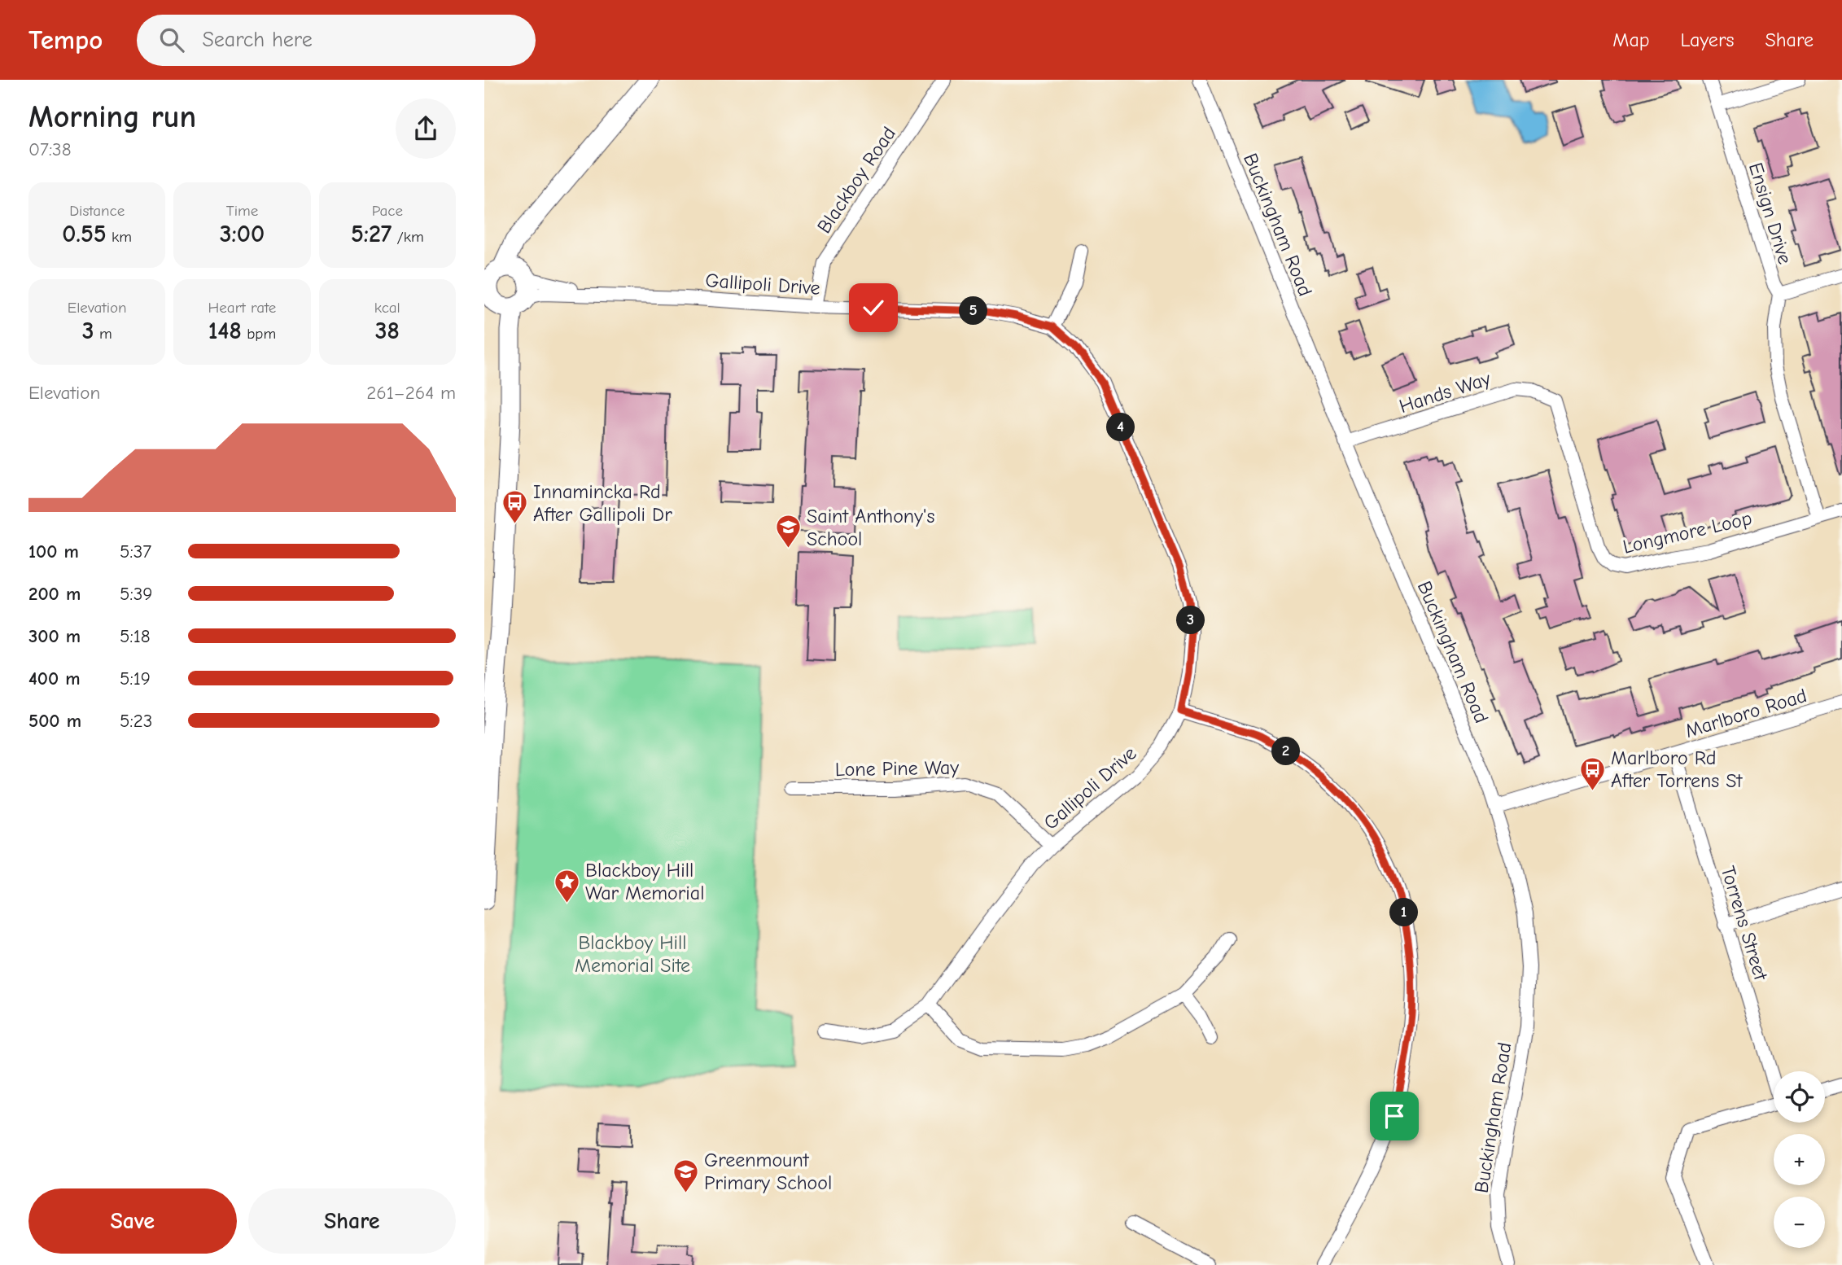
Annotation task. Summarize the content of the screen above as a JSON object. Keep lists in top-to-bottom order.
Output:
{
  "streets": {
    "street": [
      "Blackboy Road",
      "Ensign Drive",
      "Buckingham Road",
      "Gallipoli Drive",
      "Hands Way",
      "Longmore Loop",
      "Marlboro Road",
      "Lone Pine Way",
      "Torrens Street"
    ]
  },
  "crossings": [
    ["Blackboy Road", "Gallipoli Drive"],
    ["Buckingham Road", "Hands Way"],
    ["Buckingham Road", "Marlboro Road"],
    ["Gallipoli Drive", "Lone Pine Way"],
    ["Hands Way", "Longmore Loop"],
    ["Marlboro Road", "Torrens Street"]
  ],
  "parks": ["Blackboy Hill Memorial Site"],
  "places": {
    "bus stop": ["Innamincka Rd After Gallipoli Dr", "Marlboro Rd After Torrens St"],
    "school or university": ["Saint Anthony's School", "Greenmount Primary School"],
    "place": ["Blackboy Hill War Memorial"]
  },
  "page": {
    "header": "Tempo",
    "search": "Search here",
    "nav": ["Map", "Layers", "Share"],
    "heading": ["Morning run", "07:38"],
    "stats": [
      ["Distance", "0.55 km"],
      ["Time", "3:00"],
      ["Pace", "5:27 /km"],
      ["Elevation", "3 m"],
      ["Heart rate", "148 bpm"],
      ["kcal", "38"]
    ],
    "pins": [
      "5",
      "4",
      "3",
      "2",
      "1"
    ],
    "chart": ["Elevation", "261–264 m"],
    "list": [
      {
        "name": "100 m",
        "note": "5:37"
      },
      {
        "name": "200 m",
        "note": "5:39"
      },
      {
        "name": "300 m",
        "note": "5:18"
      },
      {
        "name": "400 m",
        "note": "5:19"
      },
      {
        "name": "500 m",
        "note": "5:23"
      }
    ],
    "map_buttons": ["+", "−"],
    "buttons": ["Save", "Share"]
  }
}
